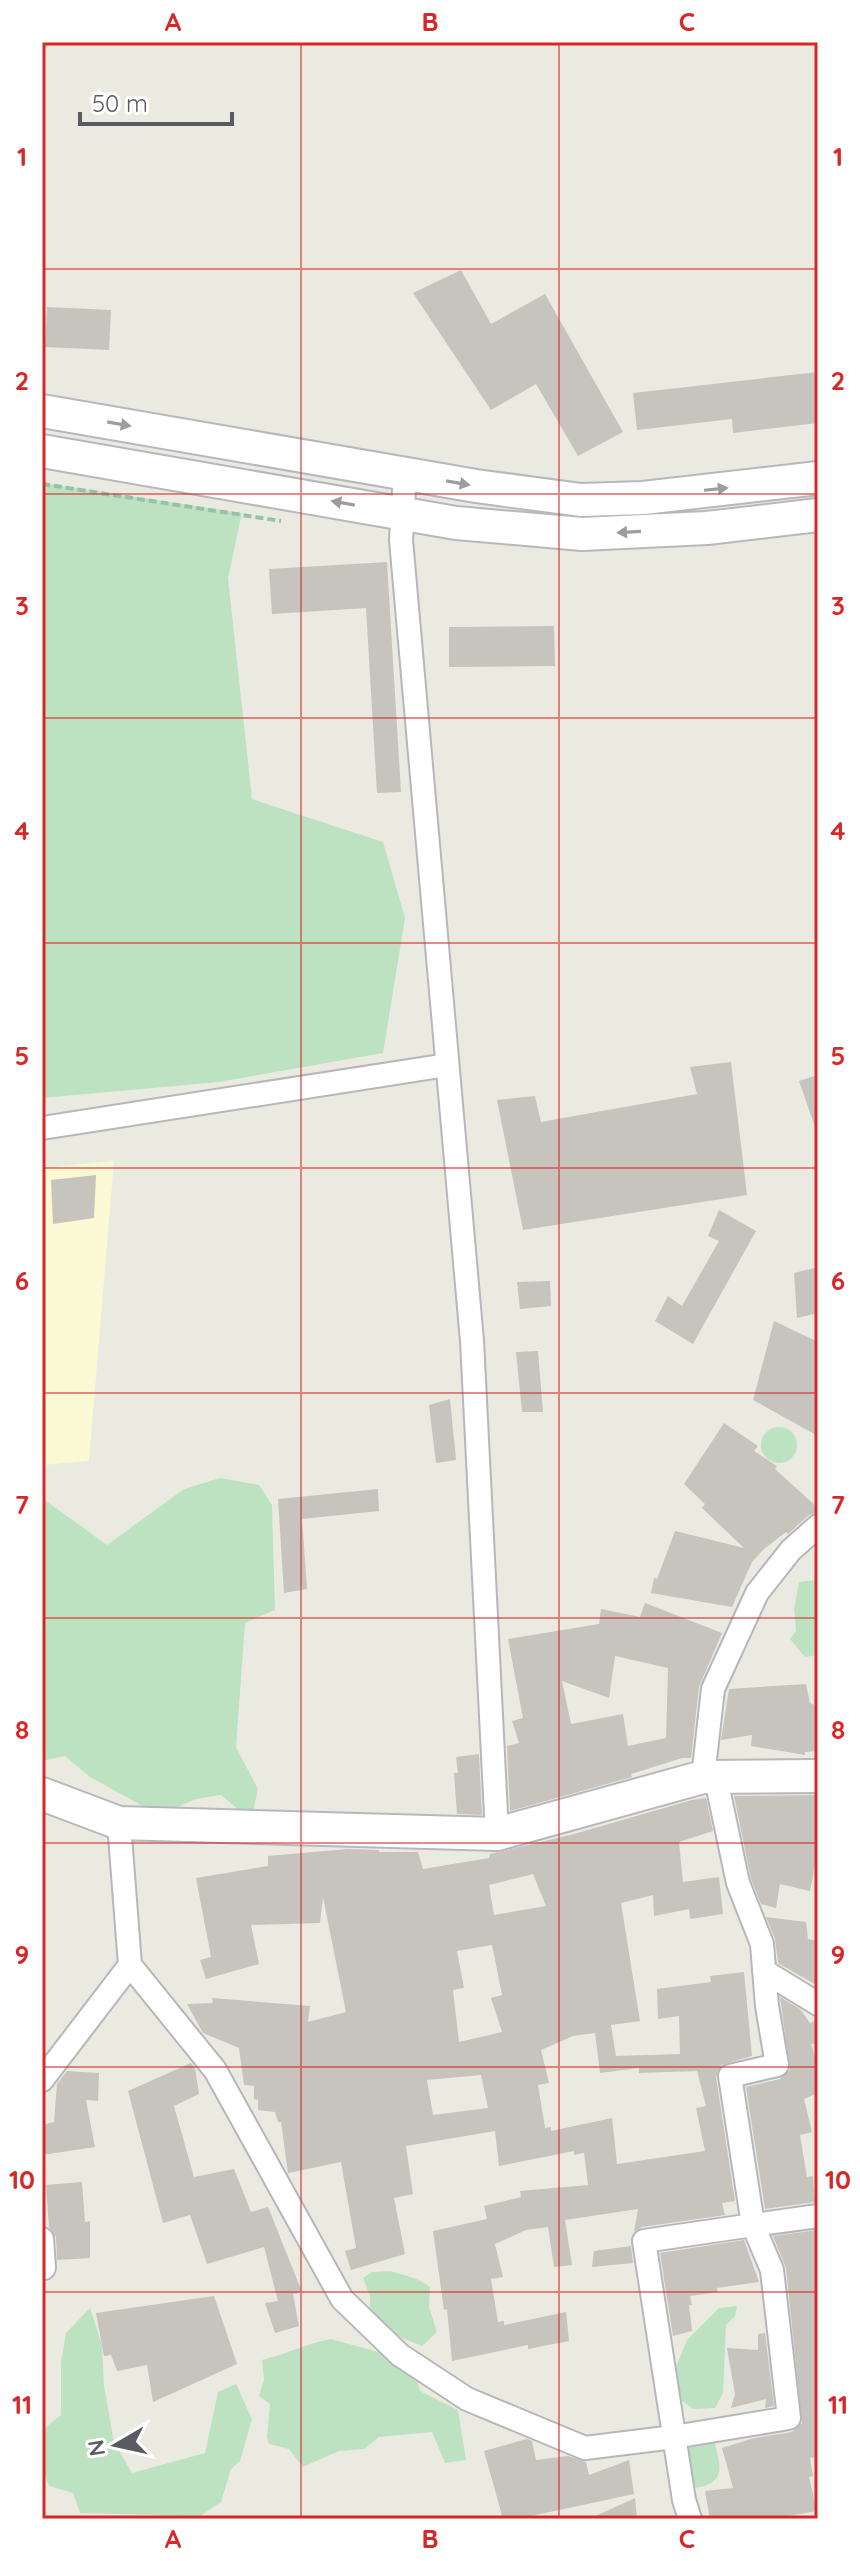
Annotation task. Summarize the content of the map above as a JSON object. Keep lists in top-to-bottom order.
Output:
{
  "scale_bar": "50 m",
  "north": "left",
  "grid": {
    "columns": ["A", "B", "C"],
    "rows": [
      "1",
      "2",
      "3",
      "4",
      "5",
      "6",
      "7",
      "8",
      "9",
      "10",
      "11"
    ]
  }
}
